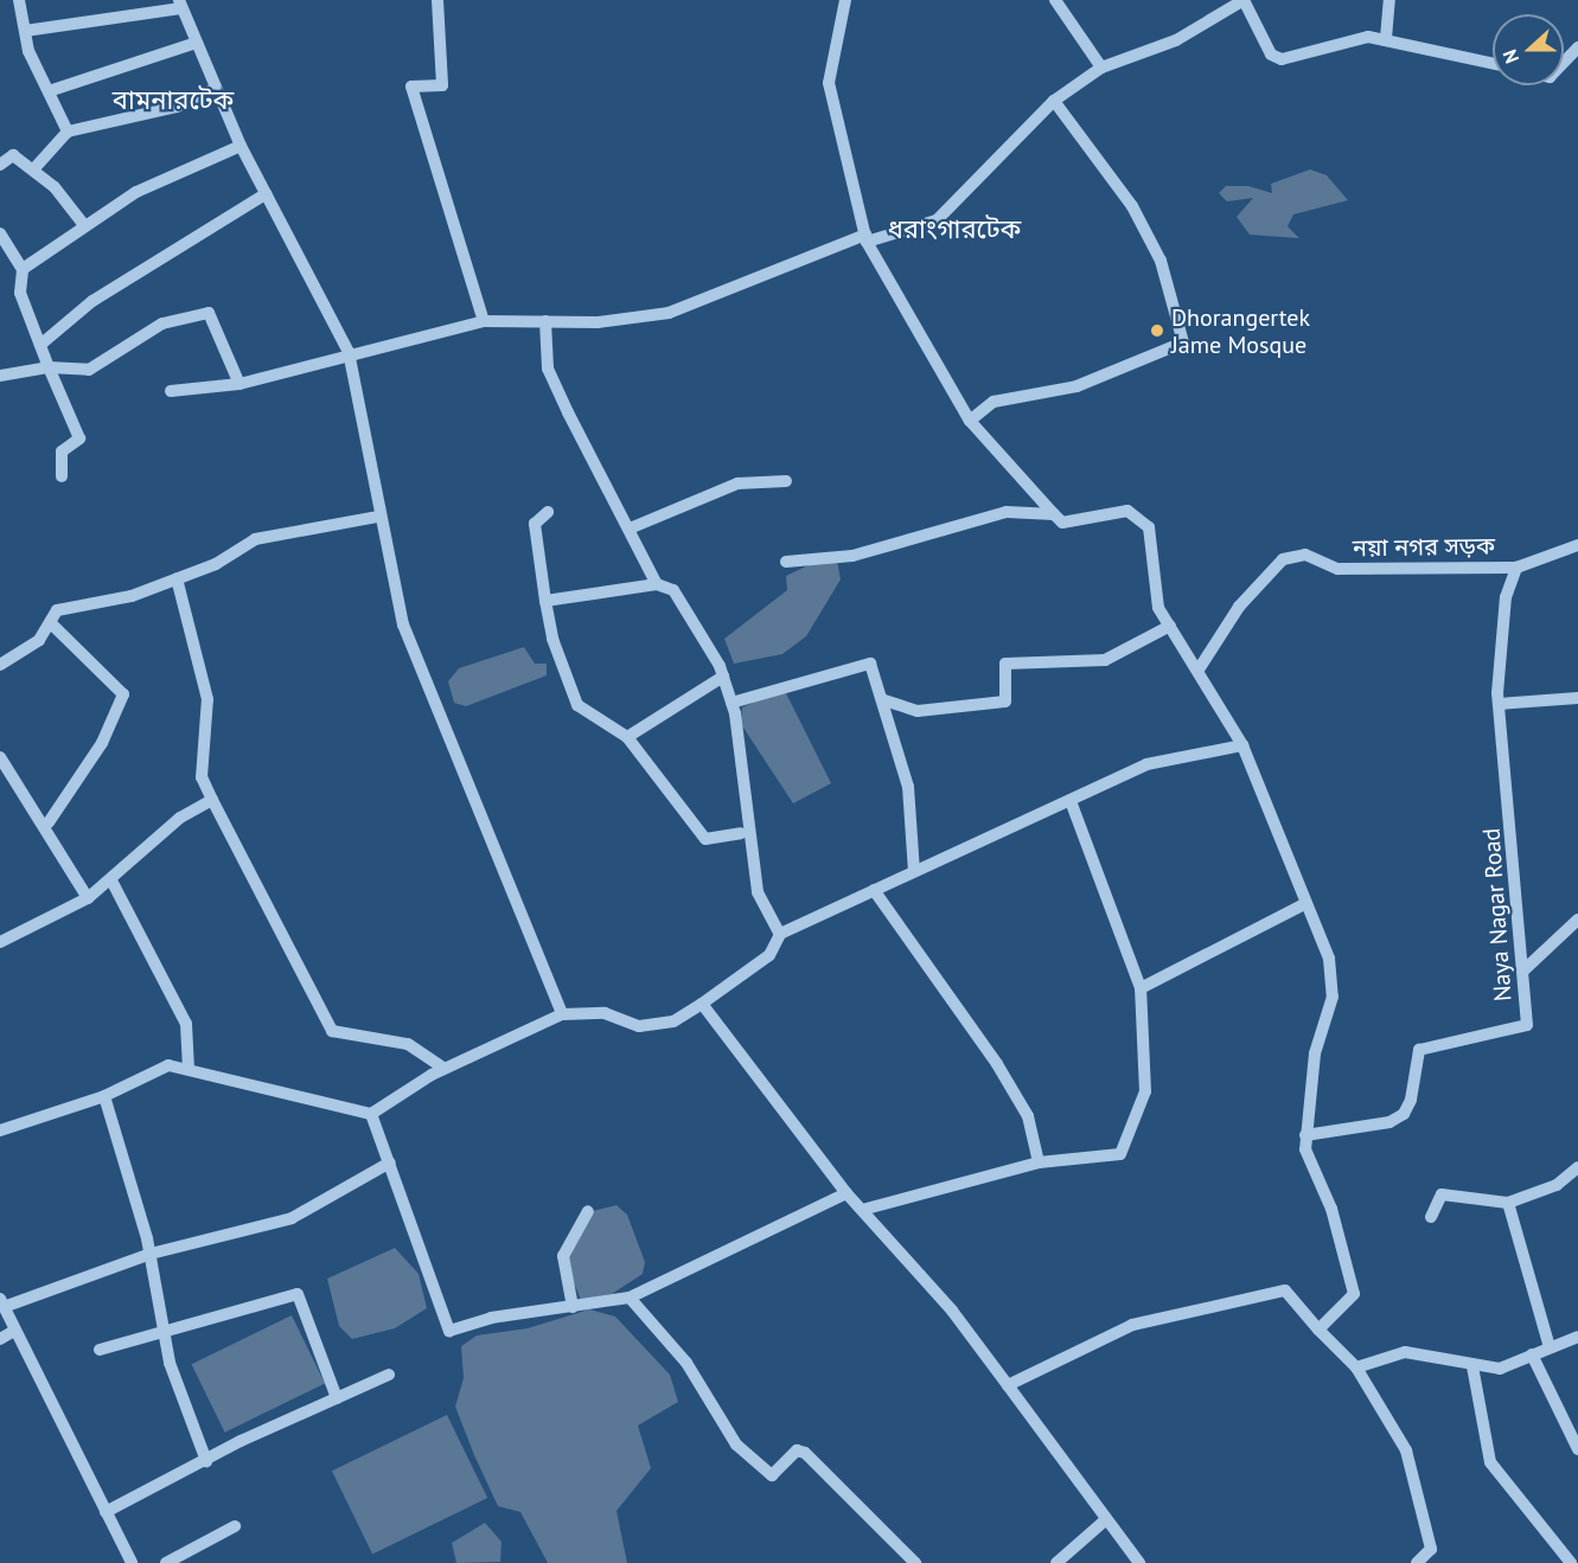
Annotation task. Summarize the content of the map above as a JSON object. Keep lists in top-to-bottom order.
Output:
{
  "streets": {
    "street": ["নয়া নগর সড়ক", "Naya Nagar Road"]
  },
  "crossings": [
    ["নয়া নগর সড়ক", "Naya Nagar Road"]
  ],
  "districts": ["বামনারটেক", "ধরাংগারটেক"],
  "places": ["Dhorangertek Jame Mosque"],
  "north": "left"
}
